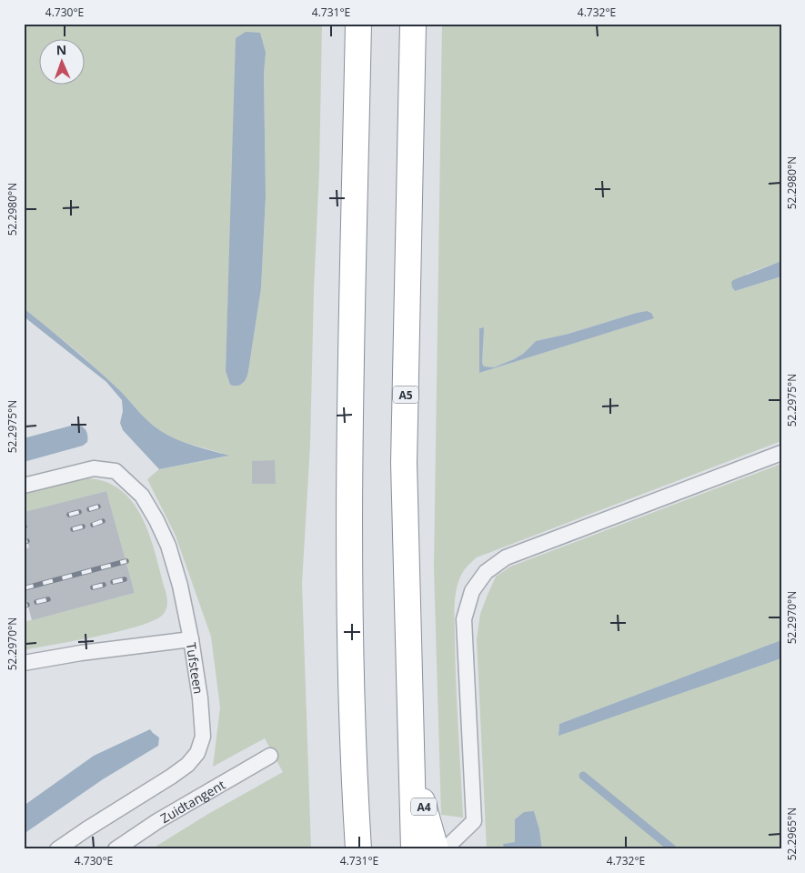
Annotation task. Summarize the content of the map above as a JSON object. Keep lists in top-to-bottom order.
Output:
{
  "streets": {
    "highway": ["A5", "A4"],
    "lane": ["Tufsteen", "Zuidtangent"]
  },
  "crossings": [
    ["A5", "A4"]
  ],
  "north": "top",
  "coordinates": [
    "4.730°E",
    "4.731°E",
    "4.732°E",
    "52.2980°N",
    "52.2975°N",
    "52.2970°N",
    "52.2965°N"
  ]
}
